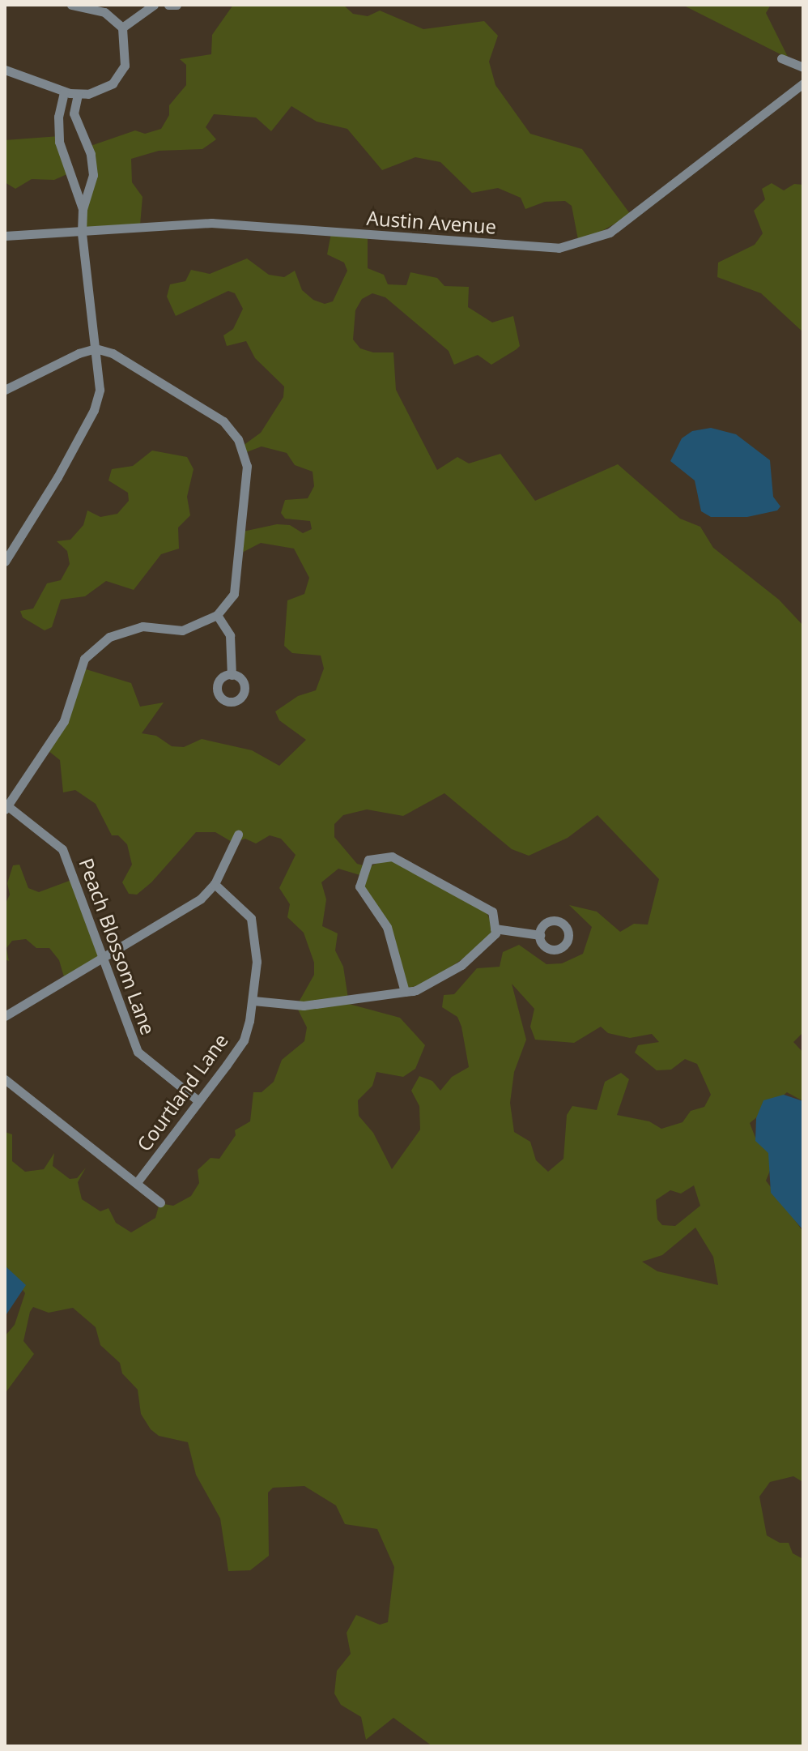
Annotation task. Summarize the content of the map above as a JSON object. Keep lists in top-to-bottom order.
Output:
{
  "streets": {
    "street": ["Austin Avenue", "Peach Blossom Lane", "Courtland Lane"]
  },
  "crossings": [
    ["Peach Blossom Lane", "Courtland Lane"]
  ]
}
